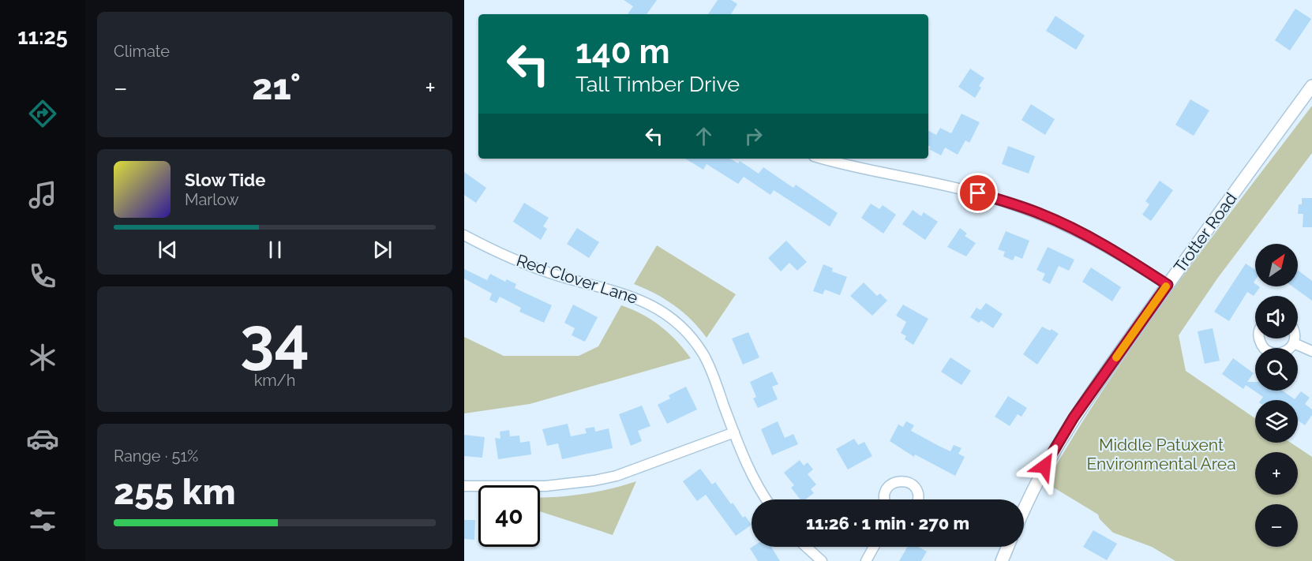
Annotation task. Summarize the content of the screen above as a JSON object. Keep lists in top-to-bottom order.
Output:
{
  "streets": {
    "street": ["Trotter Road", "Red Clover Lane"]
  },
  "parks": ["Middle Patuxent Environmental Area"],
  "north": "top right",
  "page": {
    "tabs": "11:25",
    "tile": [
      "Climate",
      ["34", "km/h"],
      ["Range · 51%", "255 km"]
    ],
    "turn": ["140 m", "Tall Timber Drive"],
    "heat": ["−", "21°", "+"],
    "song": ["Slow Tide", "Marlow"],
    "map_buttons": ["+", "−"],
    "limit": "40",
    "trip": "11:26 · 1 min · 270 m"
  }
}
